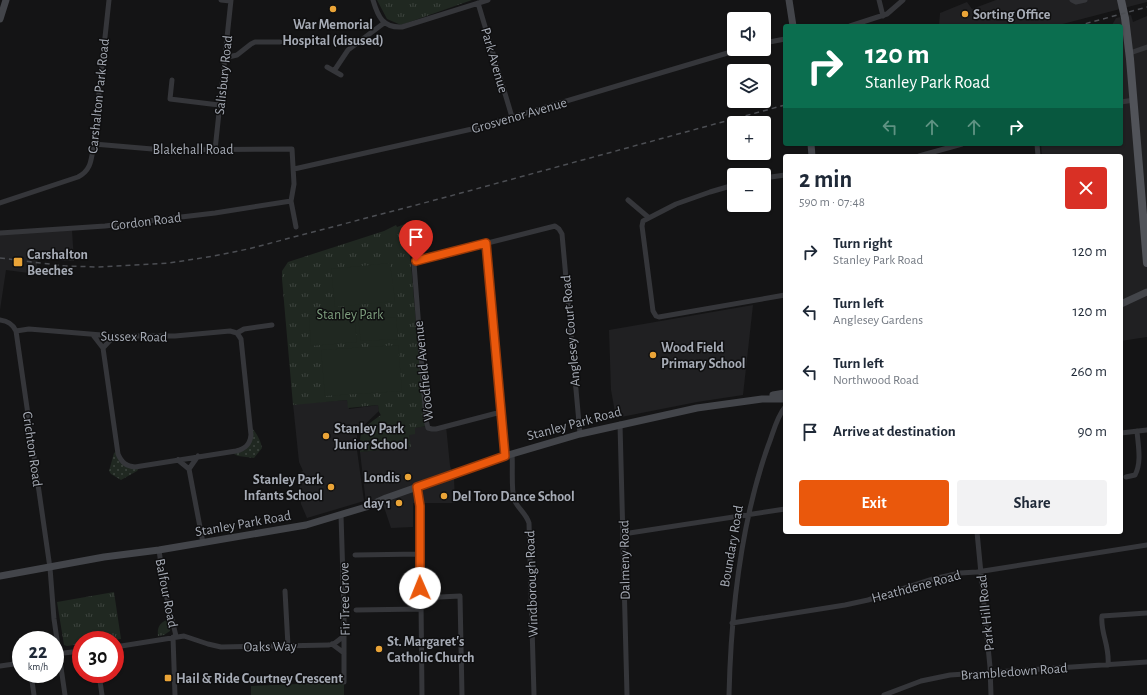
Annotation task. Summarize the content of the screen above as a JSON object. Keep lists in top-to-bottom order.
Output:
{
  "streets": {
    "street": [
      "Park Avenue",
      "Salisbury Road",
      "Carshalton Park Road",
      "Grosvenor Avenue",
      "Blakehall Road",
      "Gordon Road",
      "Anglesey Court Road",
      "Sussex Road",
      "Woodfield Avenue",
      "Stanley Park Road",
      "Crichton Road",
      "Boundary Road",
      "Dalmeny Road",
      "Windborough Road",
      "Heathdene Road",
      "Balfour Road",
      "Fir Tree Grove",
      "Park Hill Road",
      "Oaks Way",
      "Brambledown Road"
    ]
  },
  "crossings": [
    ["Park Avenue", "Grosvenor Avenue"],
    ["Salisbury Road", "Blakehall Road"],
    ["Carshalton Park Road", "Blakehall Road"],
    ["Grosvenor Avenue", "Blakehall Road"],
    ["Anglesey Court Road", "Woodfield Avenue"],
    ["Anglesey Court Road", "Stanley Park Road"],
    ["Anglesey Court Road", "Windborough Road"],
    ["Sussex Road", "Crichton Road"],
    ["Woodfield Avenue", "Windborough Road"],
    ["Stanley Park Road", "Crichton Road"],
    ["Stanley Park Road", "Dalmeny Road"],
    ["Stanley Park Road", "Windborough Road"],
    ["Stanley Park Road", "Balfour Road"],
    ["Stanley Park Road", "Fir Tree Grove"],
    ["Boundary Road", "Heathdene Road"],
    ["Heathdene Road", "Park Hill Road"],
    ["Balfour Road", "Oaks Way"],
    ["Park Hill Road", "Brambledown Road"]
  ],
  "parks": ["Stanley Park"],
  "places": {
    "other": [
      "War Memorial Hospital (disused)",
      "Sorting Office",
      "Wood Field Primary School",
      "Stanley Park Junior School",
      "Londis",
      "Stanley Park Infants School",
      "Del Toro Dance School",
      "day 1",
      "St. Margaret's Catholic Church"
    ],
    "transit": ["Carshalton Beeches", "Hail & Ride Courtney Crescent"]
  },
  "page": {
    "map_buttons": ["+", "−"],
    "turn": ["120 m", "Stanley Park Road"],
    "heading": ["2 min", "590 m · 07:48"],
    "list": [
      {
        "name": "Turn right",
        "note": "Stanley Park Road",
        "value": "120 m"
      },
      {
        "name": "Turn left",
        "note": "Anglesey Gardens",
        "value": "120 m"
      },
      {
        "name": "Turn left",
        "note": "Northwood Road",
        "value": "260 m"
      },
      {
        "name": "Arrive at destination",
        "value": "90 m"
      }
    ],
    "buttons": ["Exit", "Share"],
    "speed": "22 km/h",
    "limit": "30"
  }
}
